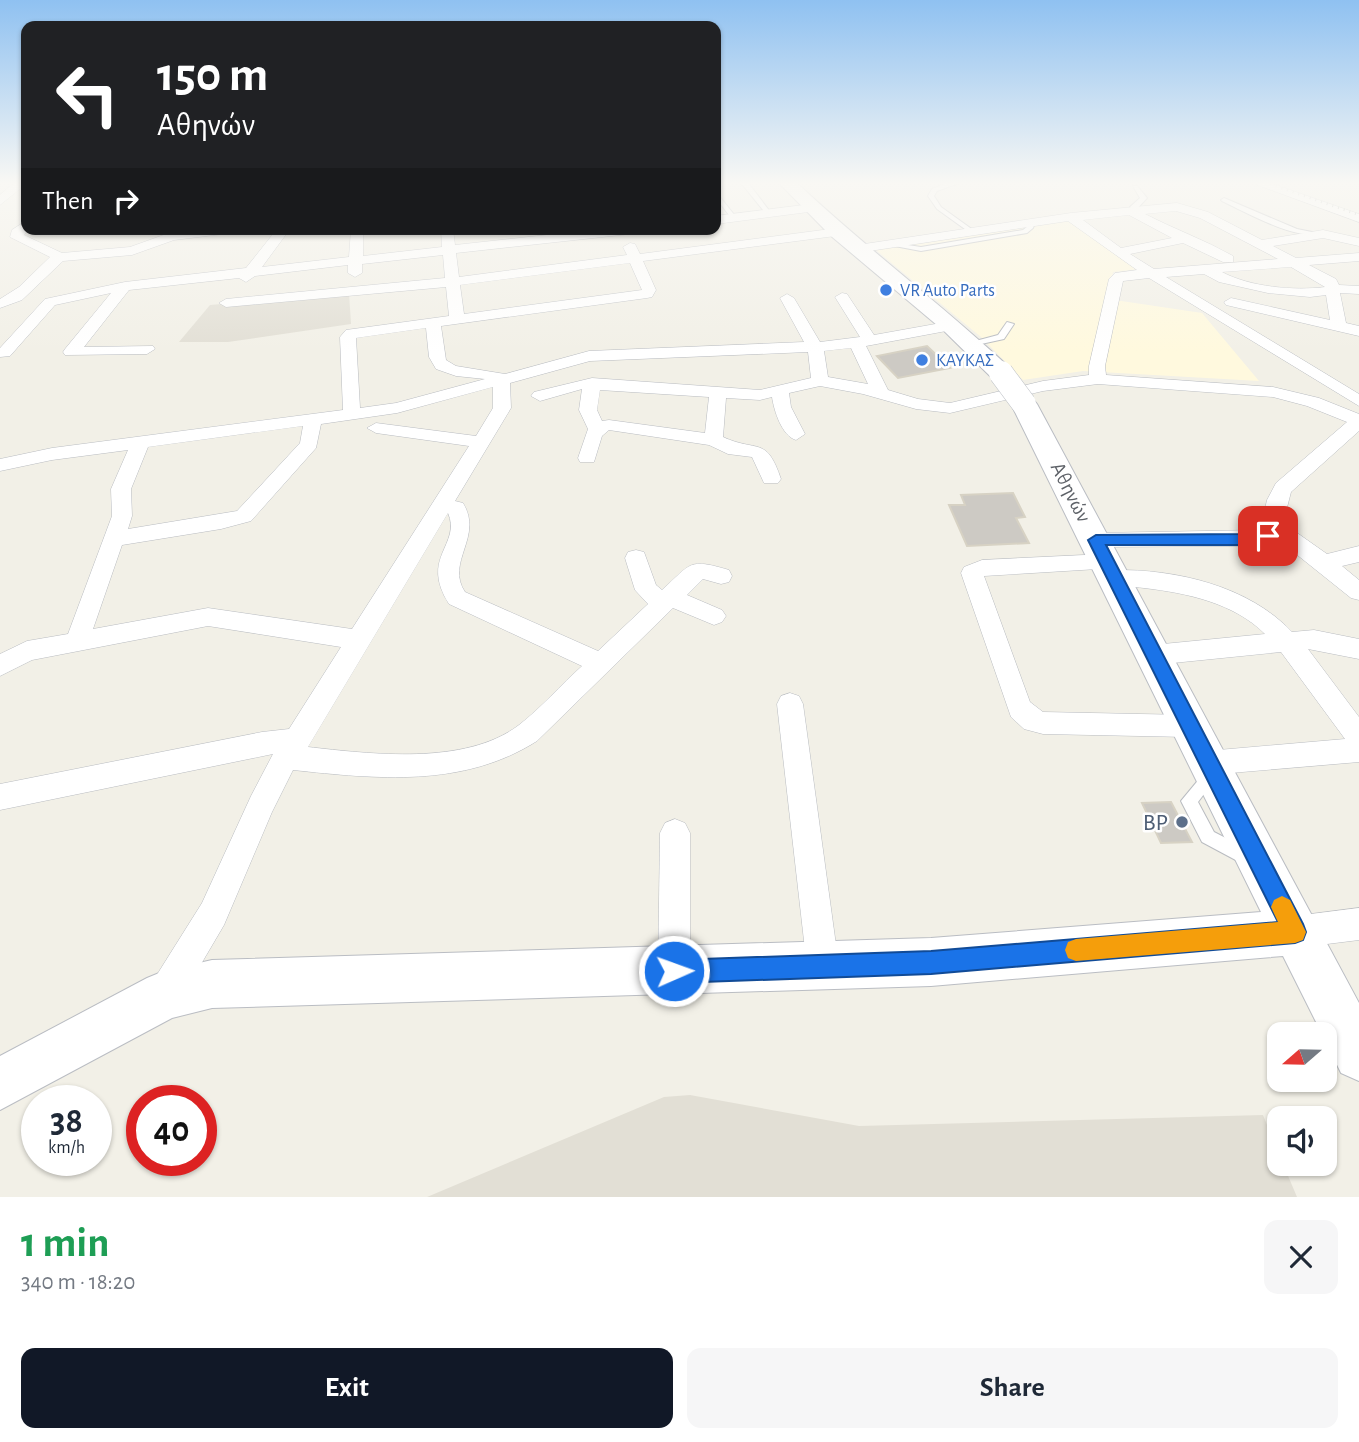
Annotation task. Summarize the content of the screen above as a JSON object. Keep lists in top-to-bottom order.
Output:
{
  "streets": {
    "main road": ["Αθηνών"]
  },
  "places": ["VR Auto Parts", "ΚΑΥΚΑΣ", "BP"],
  "north": "left",
  "page": {
    "turn": ["150 m", "Αθηνών"],
    "then": "Then",
    "speed": "38 km/h",
    "limit": "40",
    "heading": ["1 min", "340 m · 18:20"],
    "buttons": ["Exit", "Share"]
  }
}
